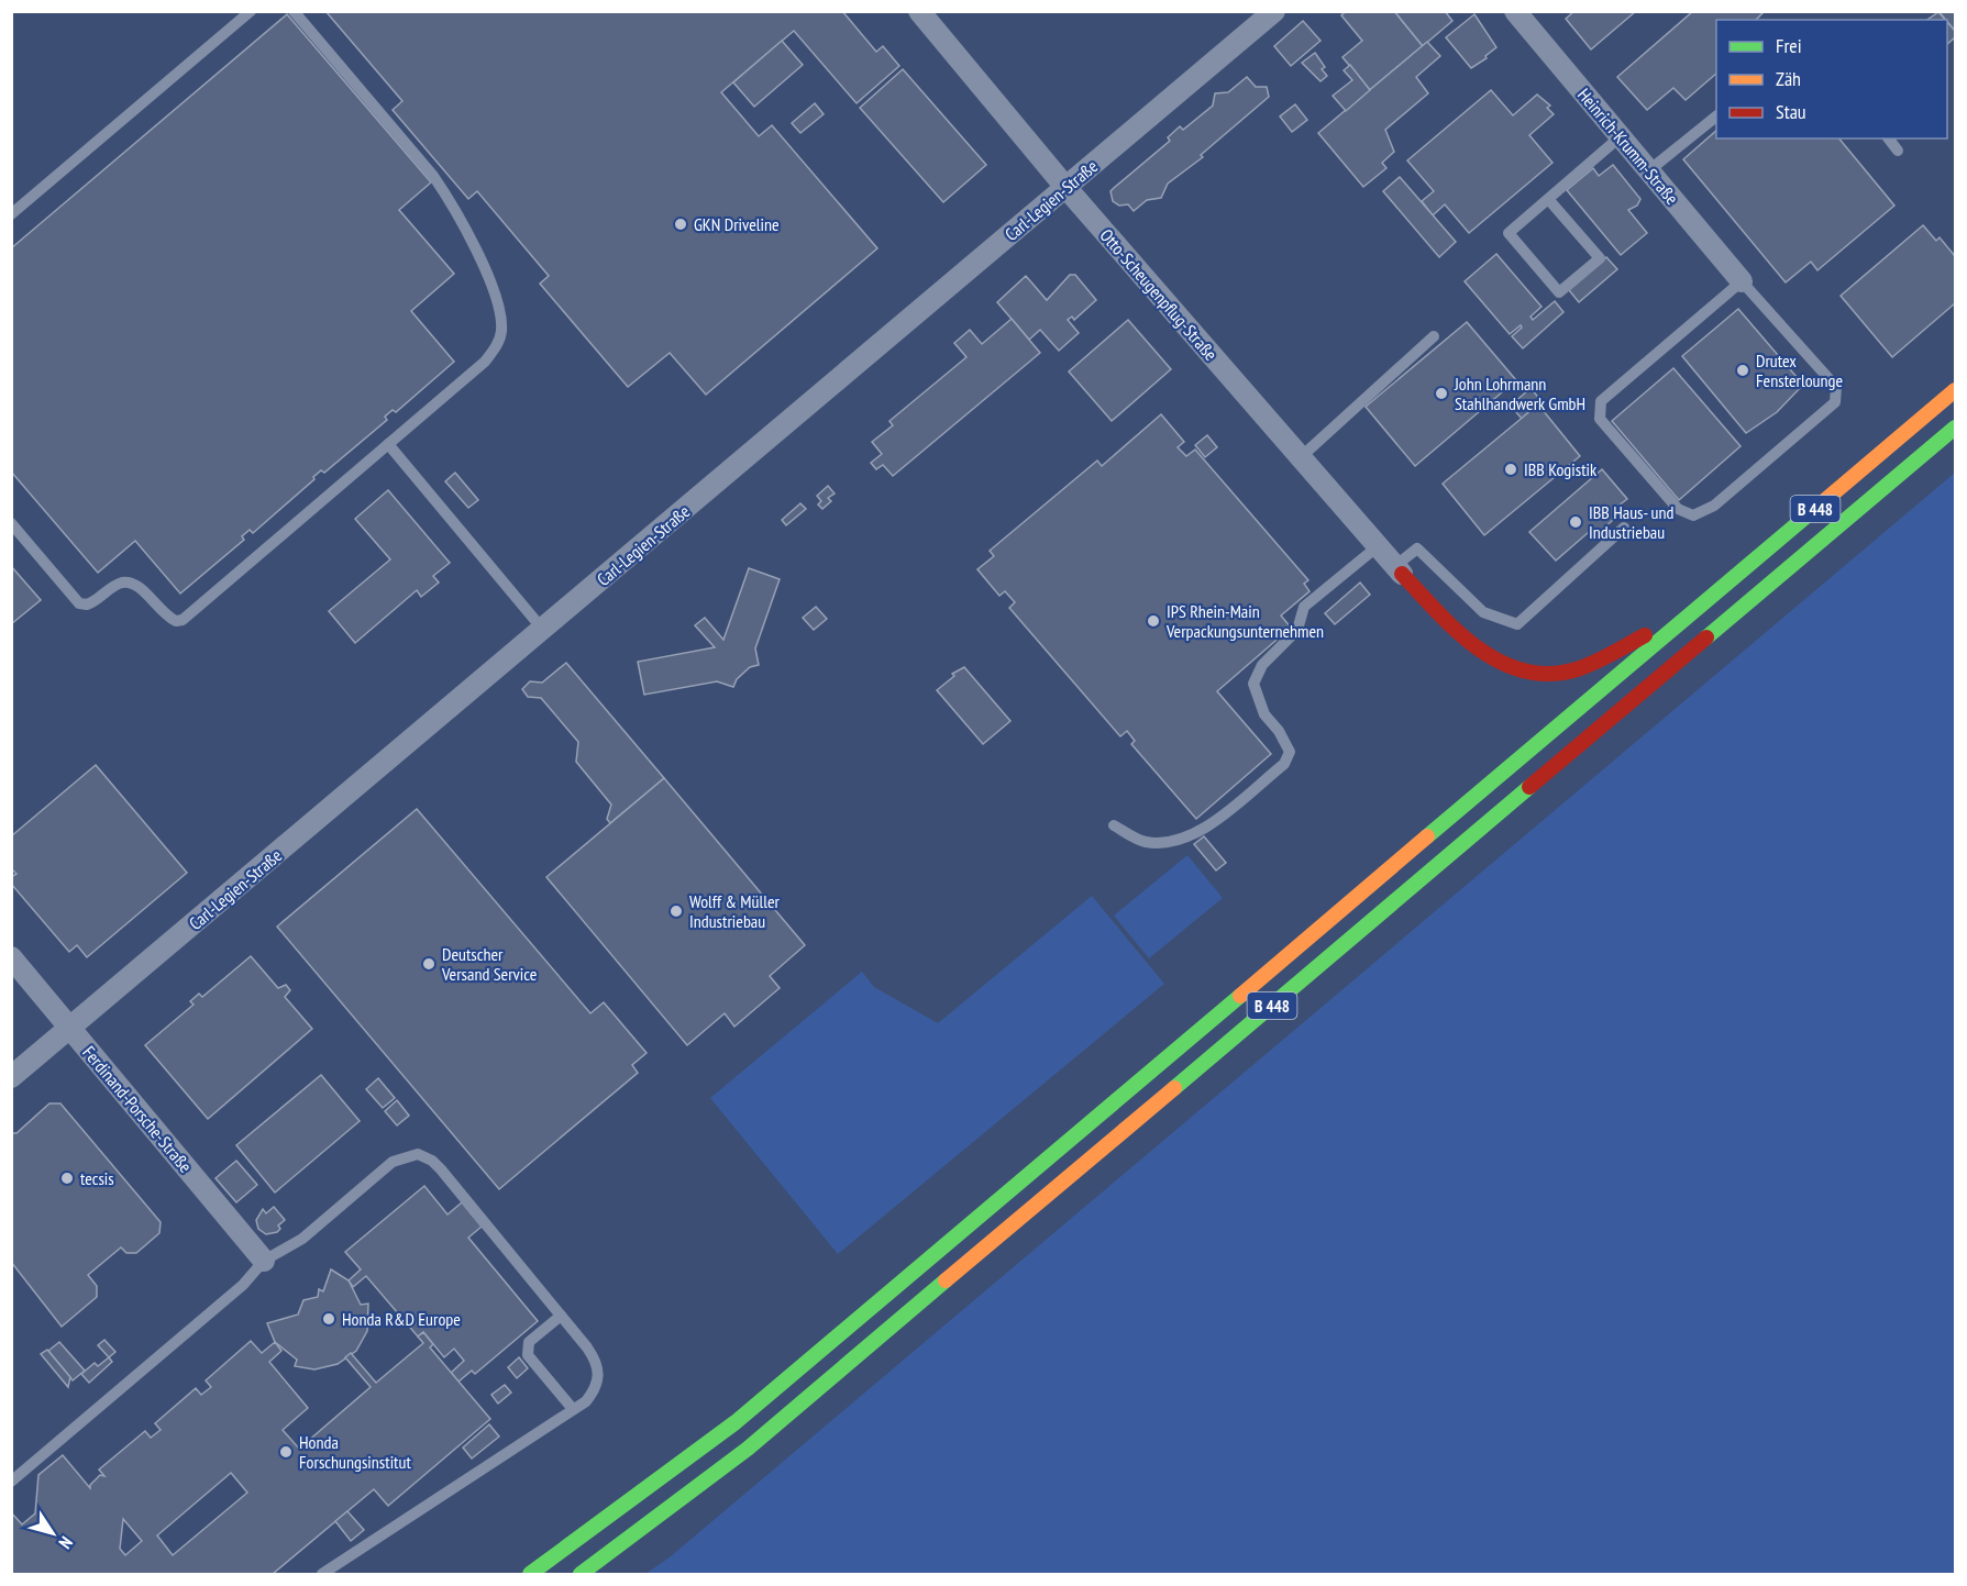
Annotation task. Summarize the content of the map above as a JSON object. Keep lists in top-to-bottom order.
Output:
{
  "streets": {
    "main road": ["B 448"],
    "street": [
      "Heinrich-Krumm-Straße",
      "Carl-Legien-Straße",
      "Otto-Scheugenpflug-Straße",
      "Ferdinand-Porsche-Straße"
    ]
  },
  "crossings": [
    ["Carl-Legien-Straße", "Otto-Scheugenpflug-Straße"],
    ["Carl-Legien-Straße", "Ferdinand-Porsche-Straße"]
  ],
  "places": [
    "GKN Driveline",
    "Drutex Fensterlounge",
    "John Lohrmann Stahlhandwerk GmbH",
    "IBB Kogistik",
    "IBB Haus- und Industriebau",
    "IPS Rhein-Main Verpackungsunternehmen",
    "Wolff & Müller Industriebau",
    "Deutscher Versand Service",
    "tecsis",
    "Honda R&D Europe",
    "Honda Forschungsinstitut"
  ],
  "legend": ["Frei", "Zäh", "Stau"],
  "north": "bottom right"
}
